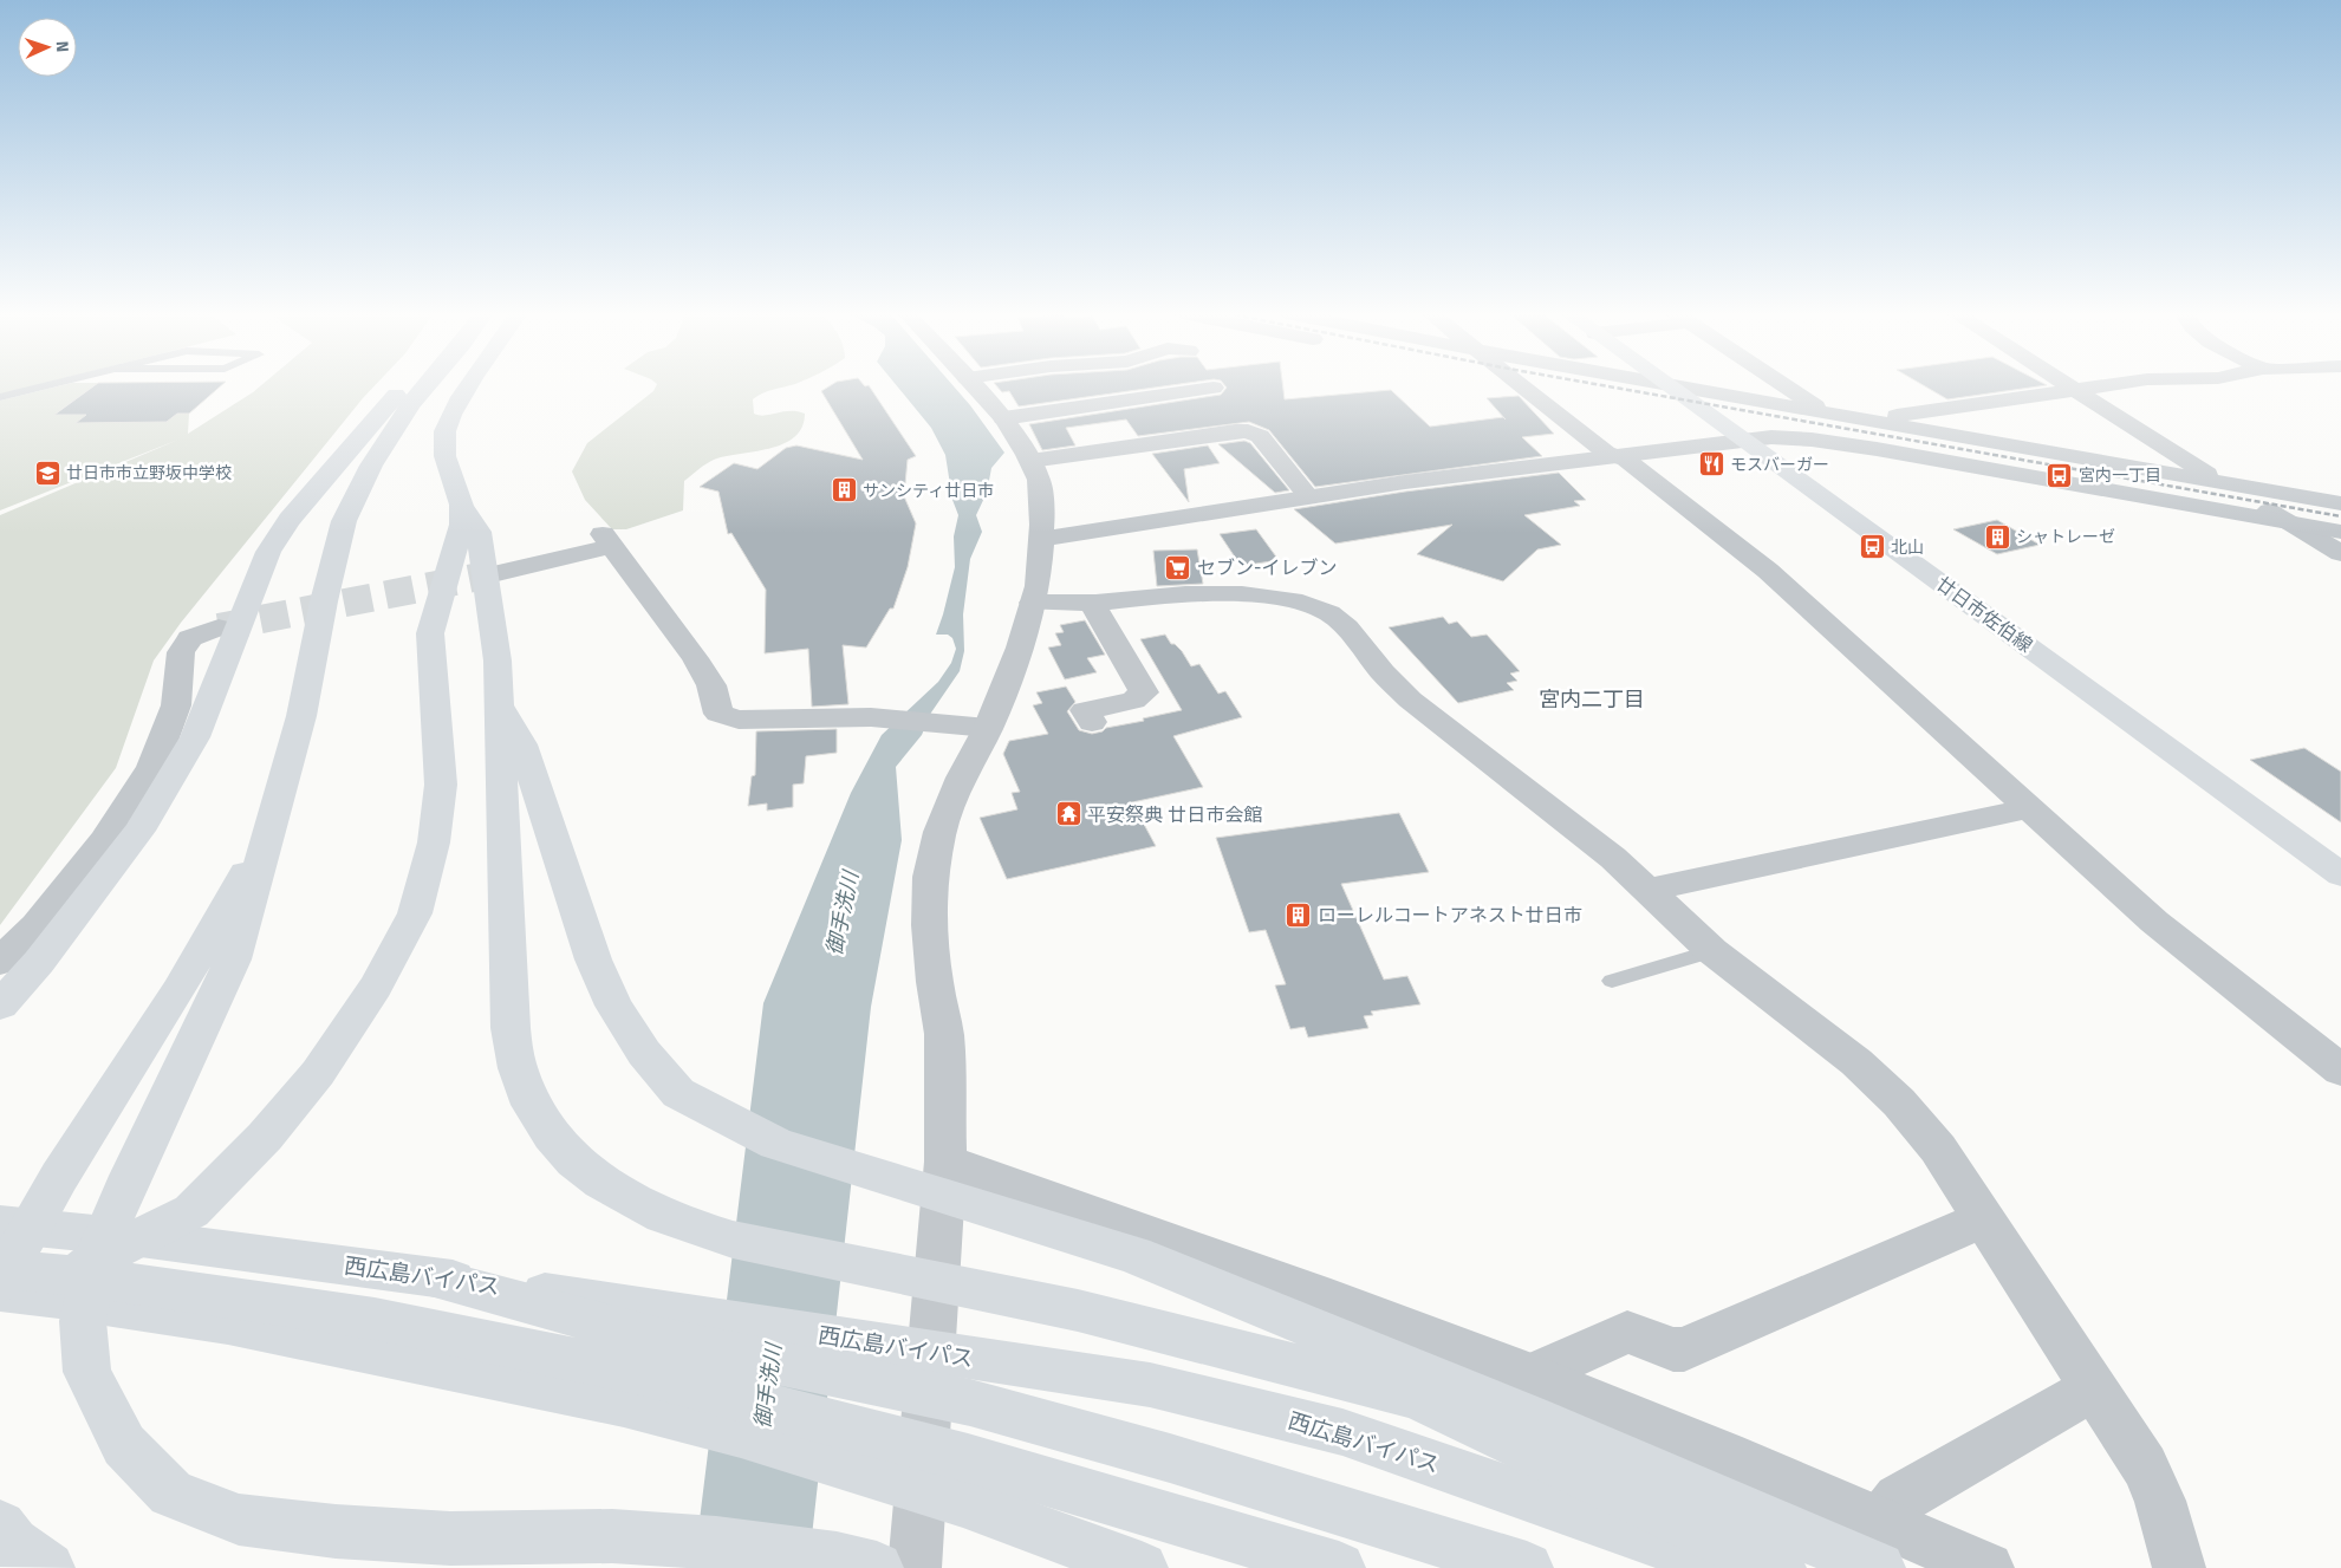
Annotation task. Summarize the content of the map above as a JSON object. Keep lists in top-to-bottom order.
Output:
{
  "streets": {
    "main road": ["廿日市佐伯線", "西広島バイパス"]
  },
  "districts": ["宮内二丁目"],
  "water": ["御手洗川"],
  "places": {
    "restaurant": ["モスバーガー"],
    "school or university": ["廿日市市立野坂中学校"],
    "bus stop": ["宮内一丁目", "北山"],
    "building": ["サンシティ廿日市", "シャトレーゼ", "ローレルコートアネスト廿日市"],
    "supermarket": ["セブン-イレブン"],
    "temple": ["平安祭典 廿日市会館"]
  },
  "north": "right"
}
